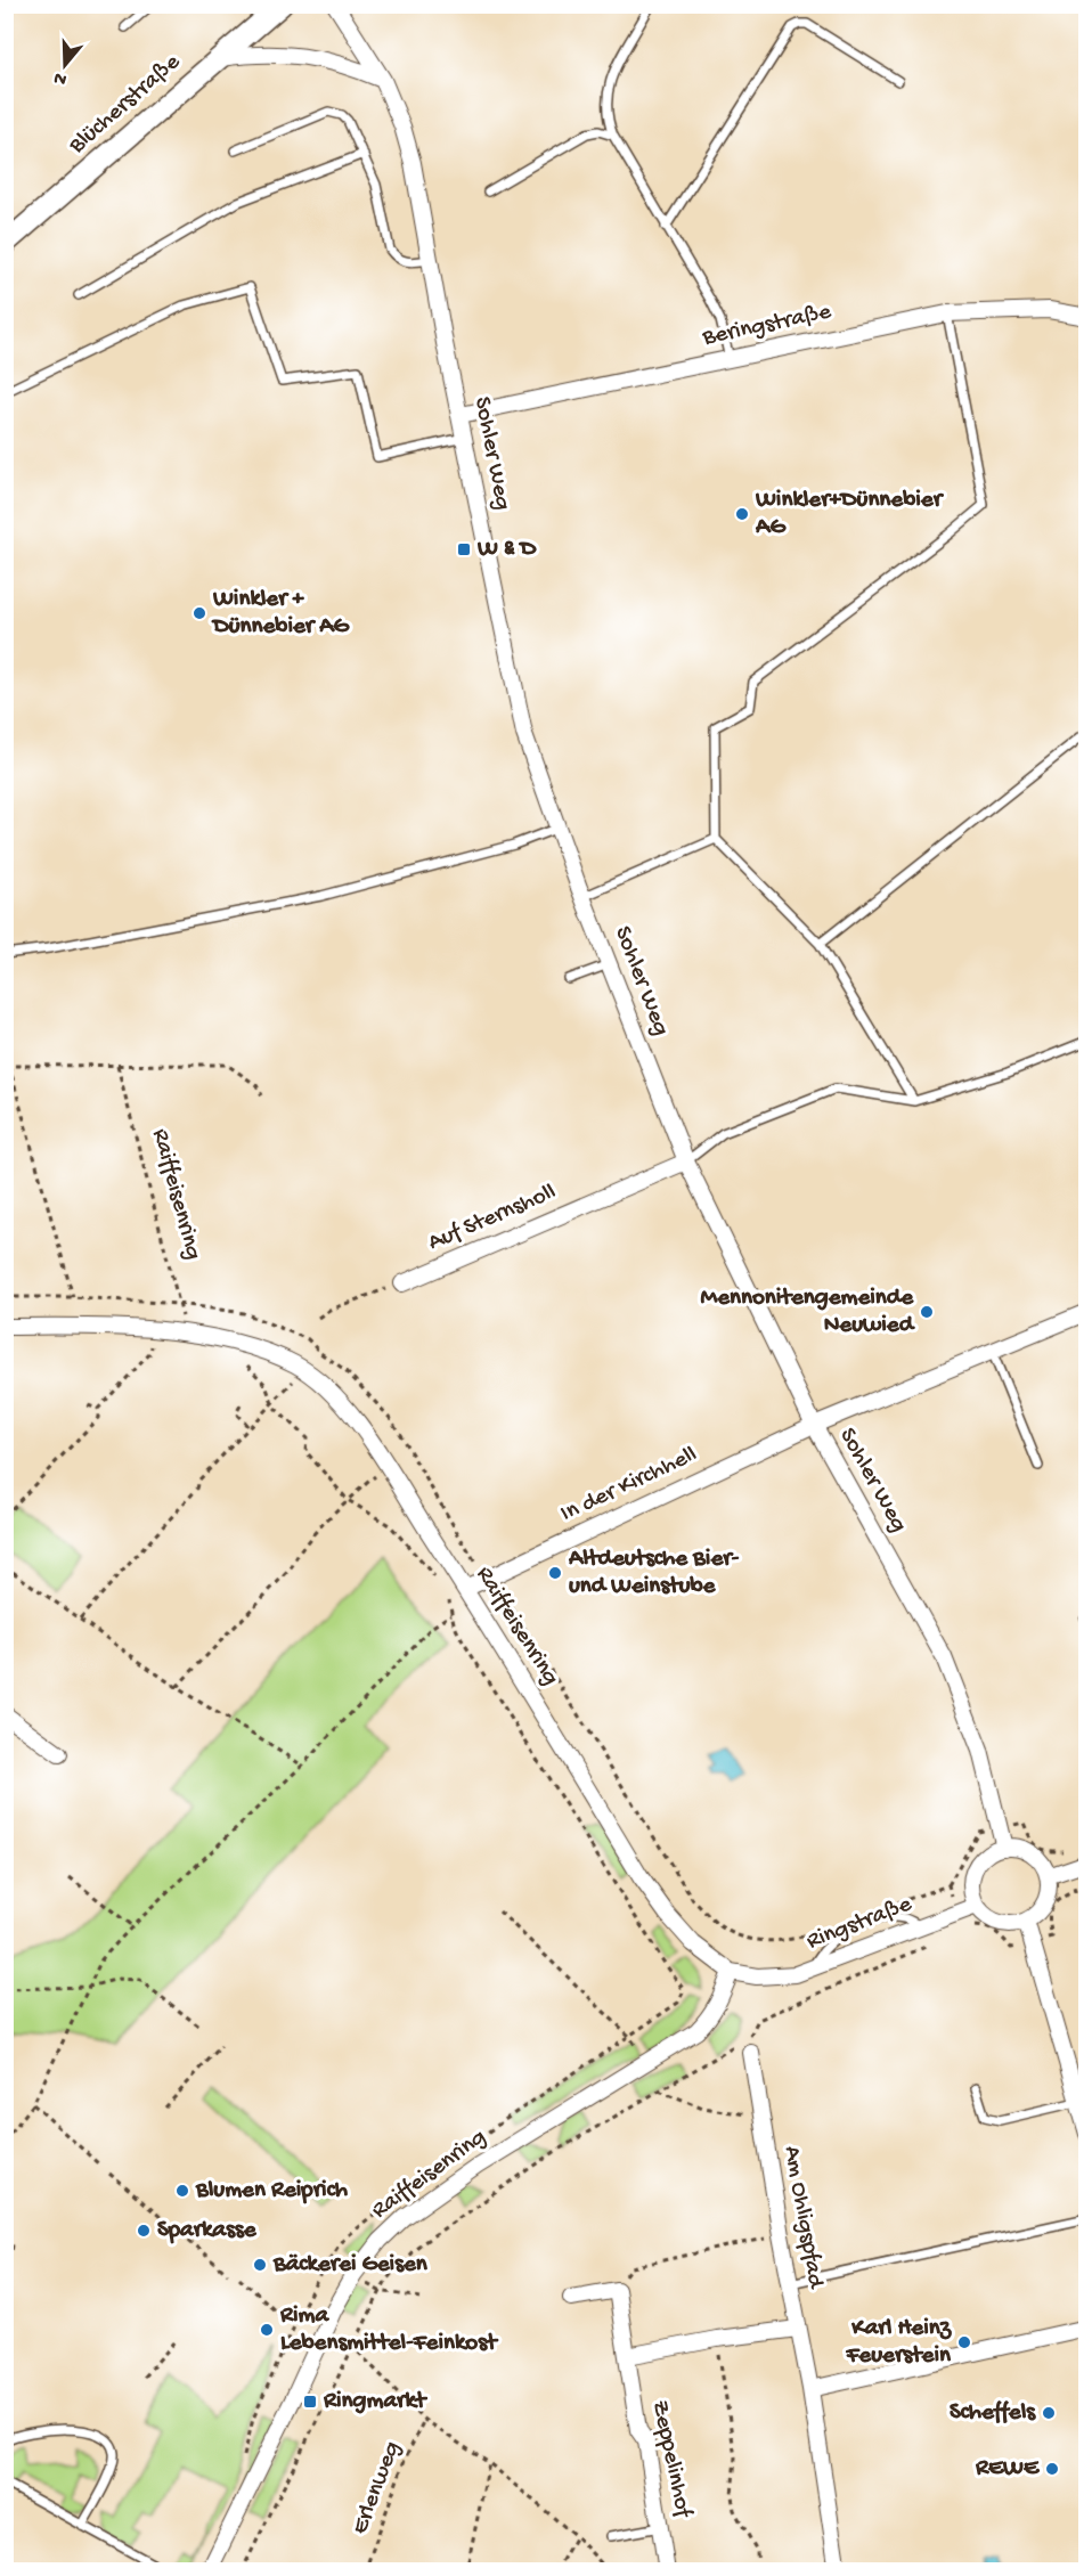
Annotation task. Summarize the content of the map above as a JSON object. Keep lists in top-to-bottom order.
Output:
{
  "streets": {
    "street": [
      "Blücherstraße",
      "Beringstraße",
      "Sohler Weg",
      "Raiffeisenring",
      "Auf Sternsholl",
      "In der Kirchhell",
      "Ringstraße",
      "Am Ohligspfad",
      "Zeppelinhof"
    ],
    "path": ["Erlenweg"]
  },
  "crossings": [
    ["Beringstraße", "Sohler Weg"],
    ["Sohler Weg", "Auf Sternsholl"],
    ["Sohler Weg", "In der Kirchhell"],
    ["Sohler Weg", "Ringstraße"],
    ["Raiffeisenring", "In der Kirchhell"],
    ["Raiffeisenring", "Ringstraße"]
  ],
  "places": {
    "other": [
      "Winkler+Dünnebier AG",
      "Winkler + Dünnebier AG",
      "Mennonitengemeinde Neuwied",
      "Altdeutsche Bier- und Weinstube",
      "Blumen Reiprich",
      "Sparkasse",
      "Bäckerei Geisen",
      "Rima Lebensmittel-Feinkost",
      "Karl Heinz Feuerstein",
      "Scheffels",
      "REWE"
    ],
    "transit": ["W & D", "Ringmarkt"]
  },
  "north": "bottom"
}
